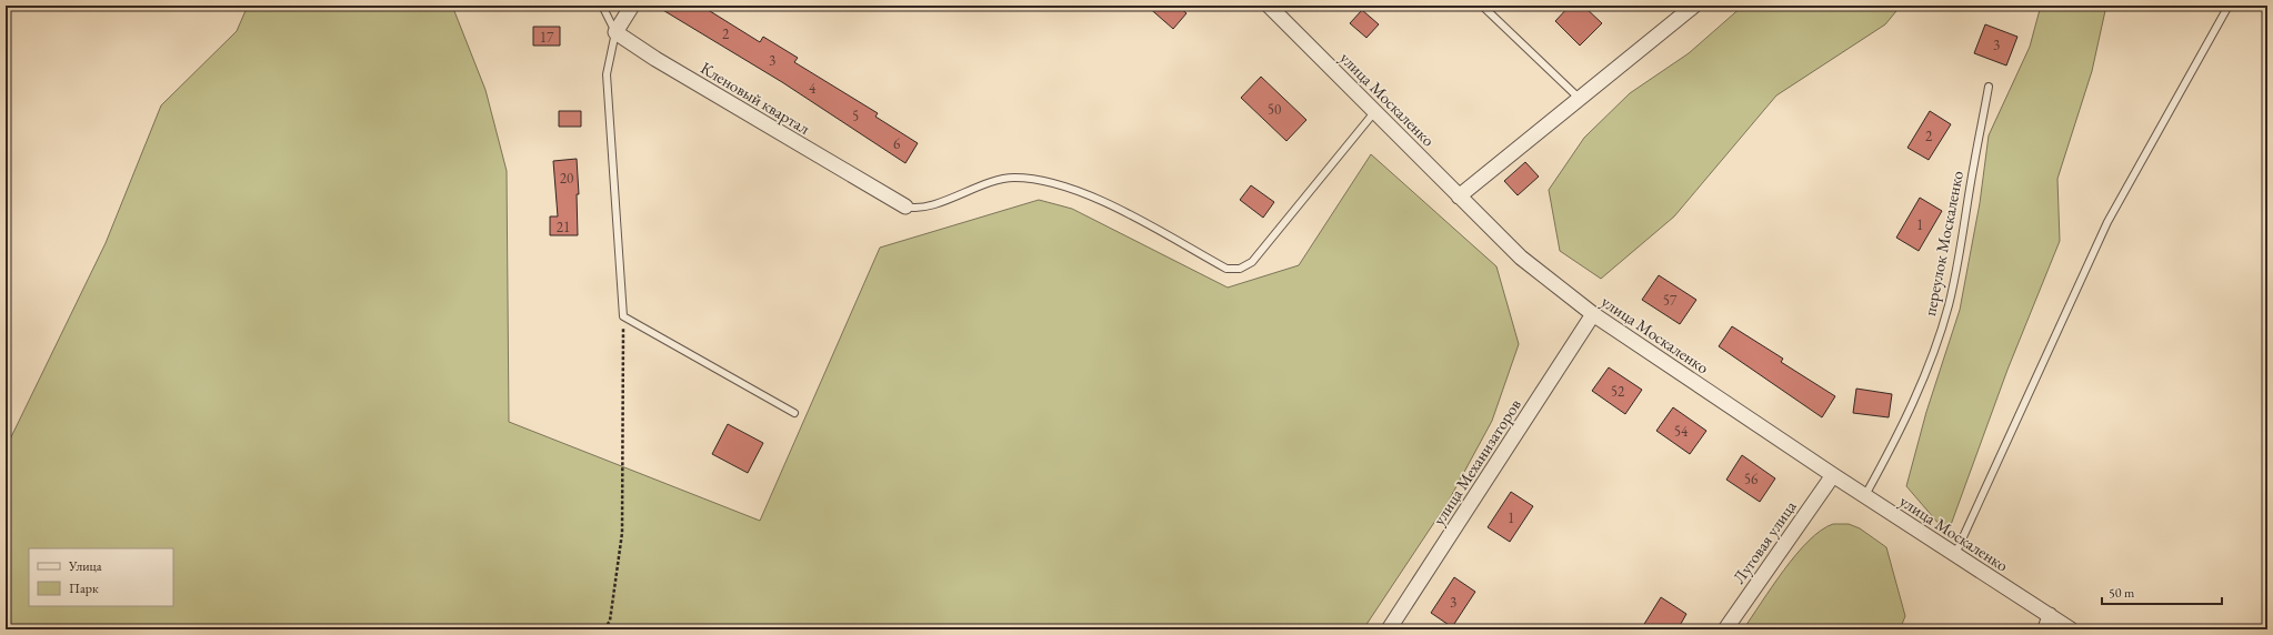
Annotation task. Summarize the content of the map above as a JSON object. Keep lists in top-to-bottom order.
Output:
{
  "streets": {
    "street": [
      "Кленовый квартал",
      "улица Москаленко",
      "улица Механизаторов",
      "Луговая улица"
    ],
    "lane": ["переулок Москаленко"]
  },
  "crossings": [
    ["улица Москаленко", "переулок Москаленко"],
    ["улица Москаленко", "улица Механизаторов"],
    ["улица Москаленко", "Луговая улица"]
  ],
  "house_numbers": [
    "2",
    "17",
    "3",
    "3",
    "4",
    "50",
    "5",
    "2",
    "6",
    "20",
    "1",
    "21",
    "57",
    "52",
    "54",
    "56",
    "1",
    "3"
  ],
  "legend": ["Улица", "Парк"],
  "scale_bar": "50 m"
}
